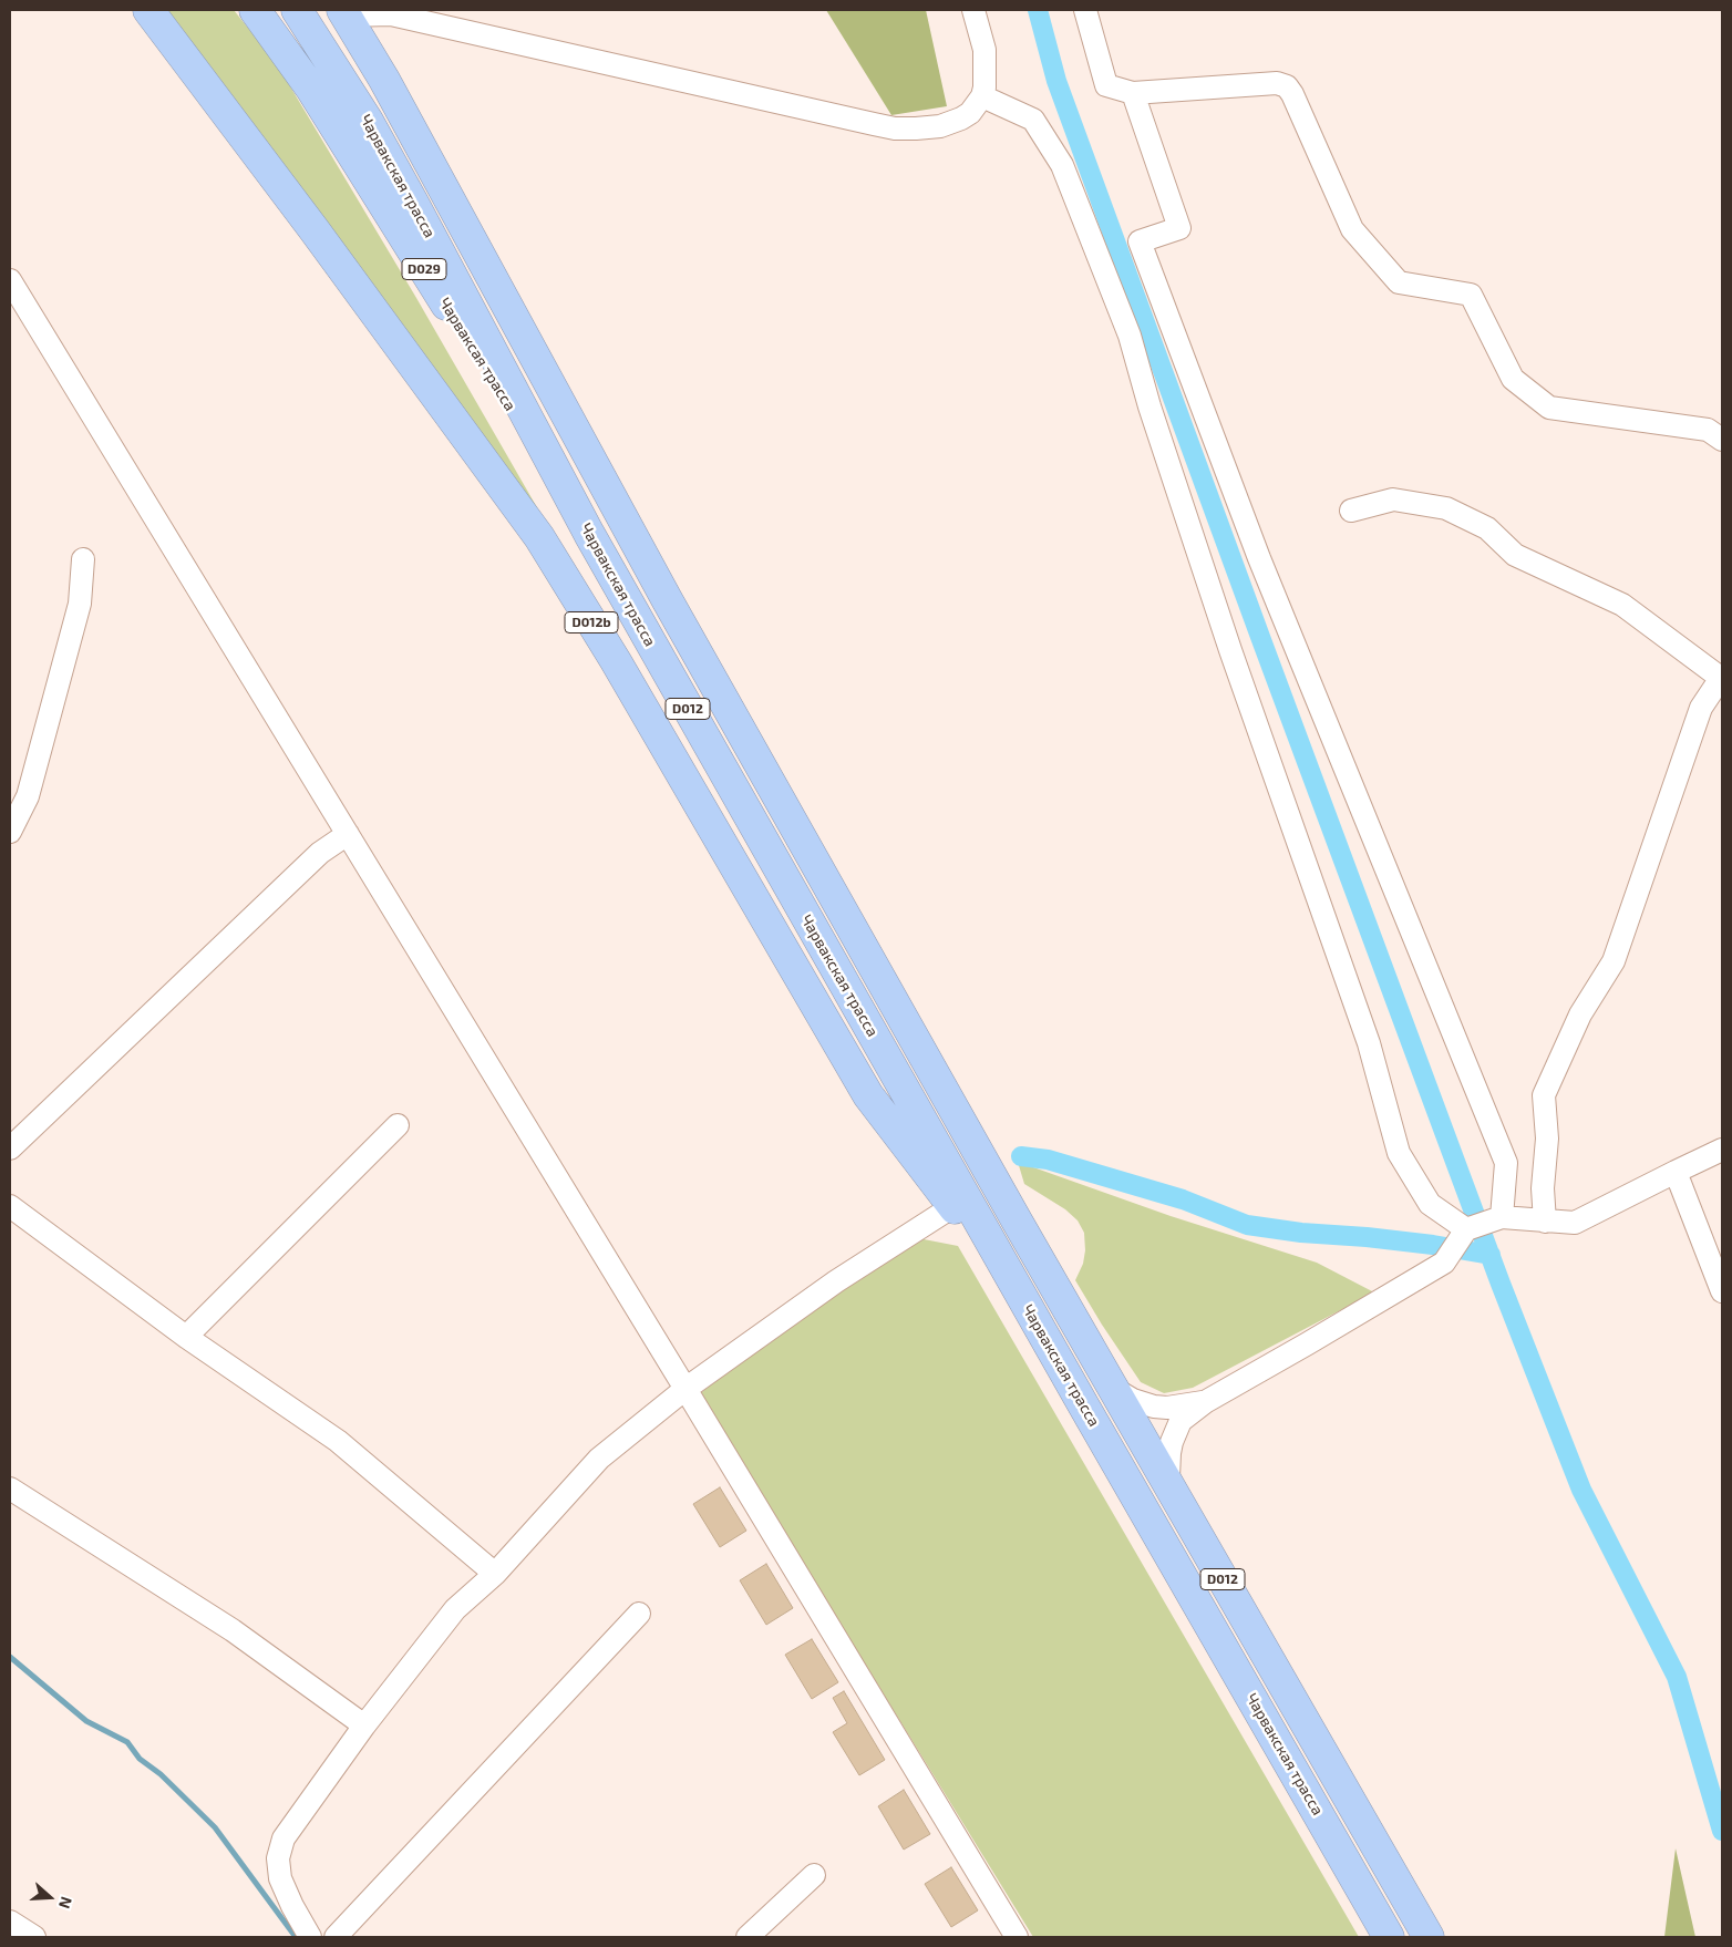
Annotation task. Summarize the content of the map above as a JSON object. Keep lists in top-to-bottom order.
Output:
{
  "streets": {
    "highway": [
      "Чарвакская трасса",
      "D029",
      "Чарваксая трасса",
      "D012b",
      "D012"
    ]
  },
  "crossings": [
    ["Чарвакская трасса", "Чарваксая трасса"],
    ["Чарвакская трасса", "D012b"]
  ],
  "north": "right"
}
